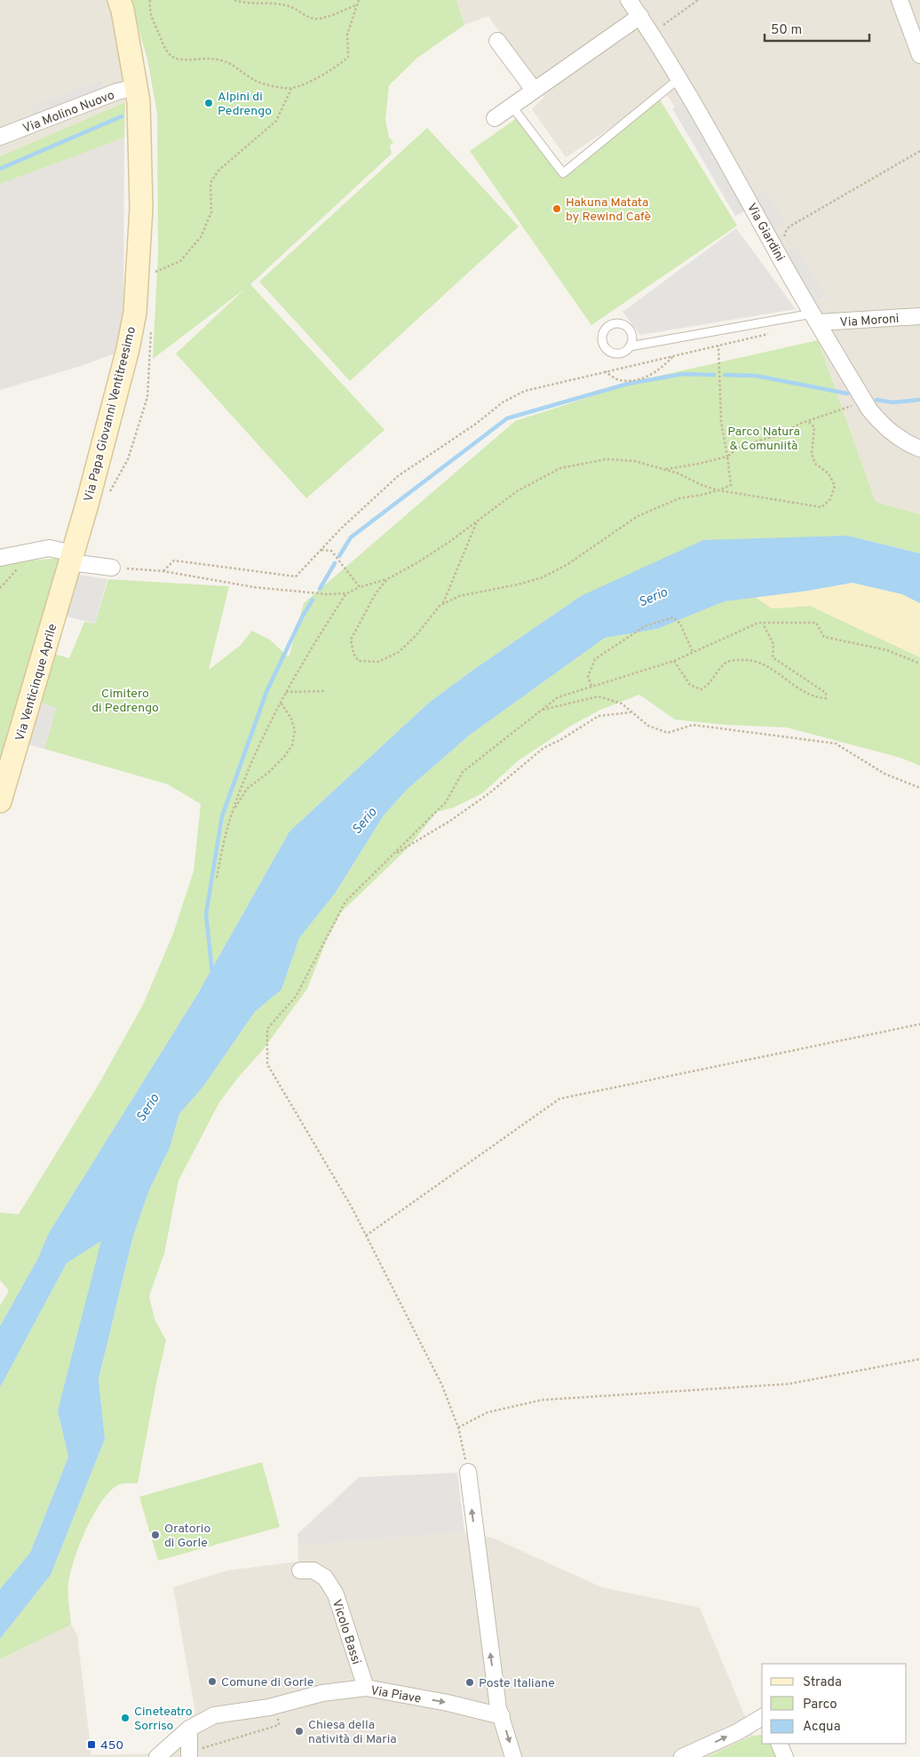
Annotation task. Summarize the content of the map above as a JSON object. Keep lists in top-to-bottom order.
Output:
{
  "streets": {
    "street": [
      "Via Molino Nuovo",
      "Via Giardini",
      "Via Moroni",
      "Via Papa Giovanni Ventitreesimo",
      "Via Venticinque Aprile",
      "Vicolo Bassi",
      "Via Piave"
    ]
  },
  "crossings": [
    ["Via Molino Nuovo", "Via Papa Giovanni Ventitreesimo"],
    ["Via Giardini", "Via Moroni"],
    ["Via Papa Giovanni Ventitreesimo", "Via Venticinque Aprile"],
    ["Vicolo Bassi", "Via Piave"]
  ],
  "one_way": ["Via Piave"],
  "water": ["Serio"],
  "parks": ["Parco Natura & Comuniità", "Cimitero di Pedrengo"],
  "places": {
    "other": [
      "Alpini di Pedrengo",
      "Hakuna Matata by Rewind Cafè",
      "Oratorio di Gorle",
      "Comune di Gorle",
      "Poste Italiane",
      "Cineteatro Sorriso",
      "Chiesa della natività di Maria"
    ],
    "transit": ["450"]
  },
  "legend": ["Strada", "Parco", "Acqua"],
  "scale_bar": "50 m"
}
